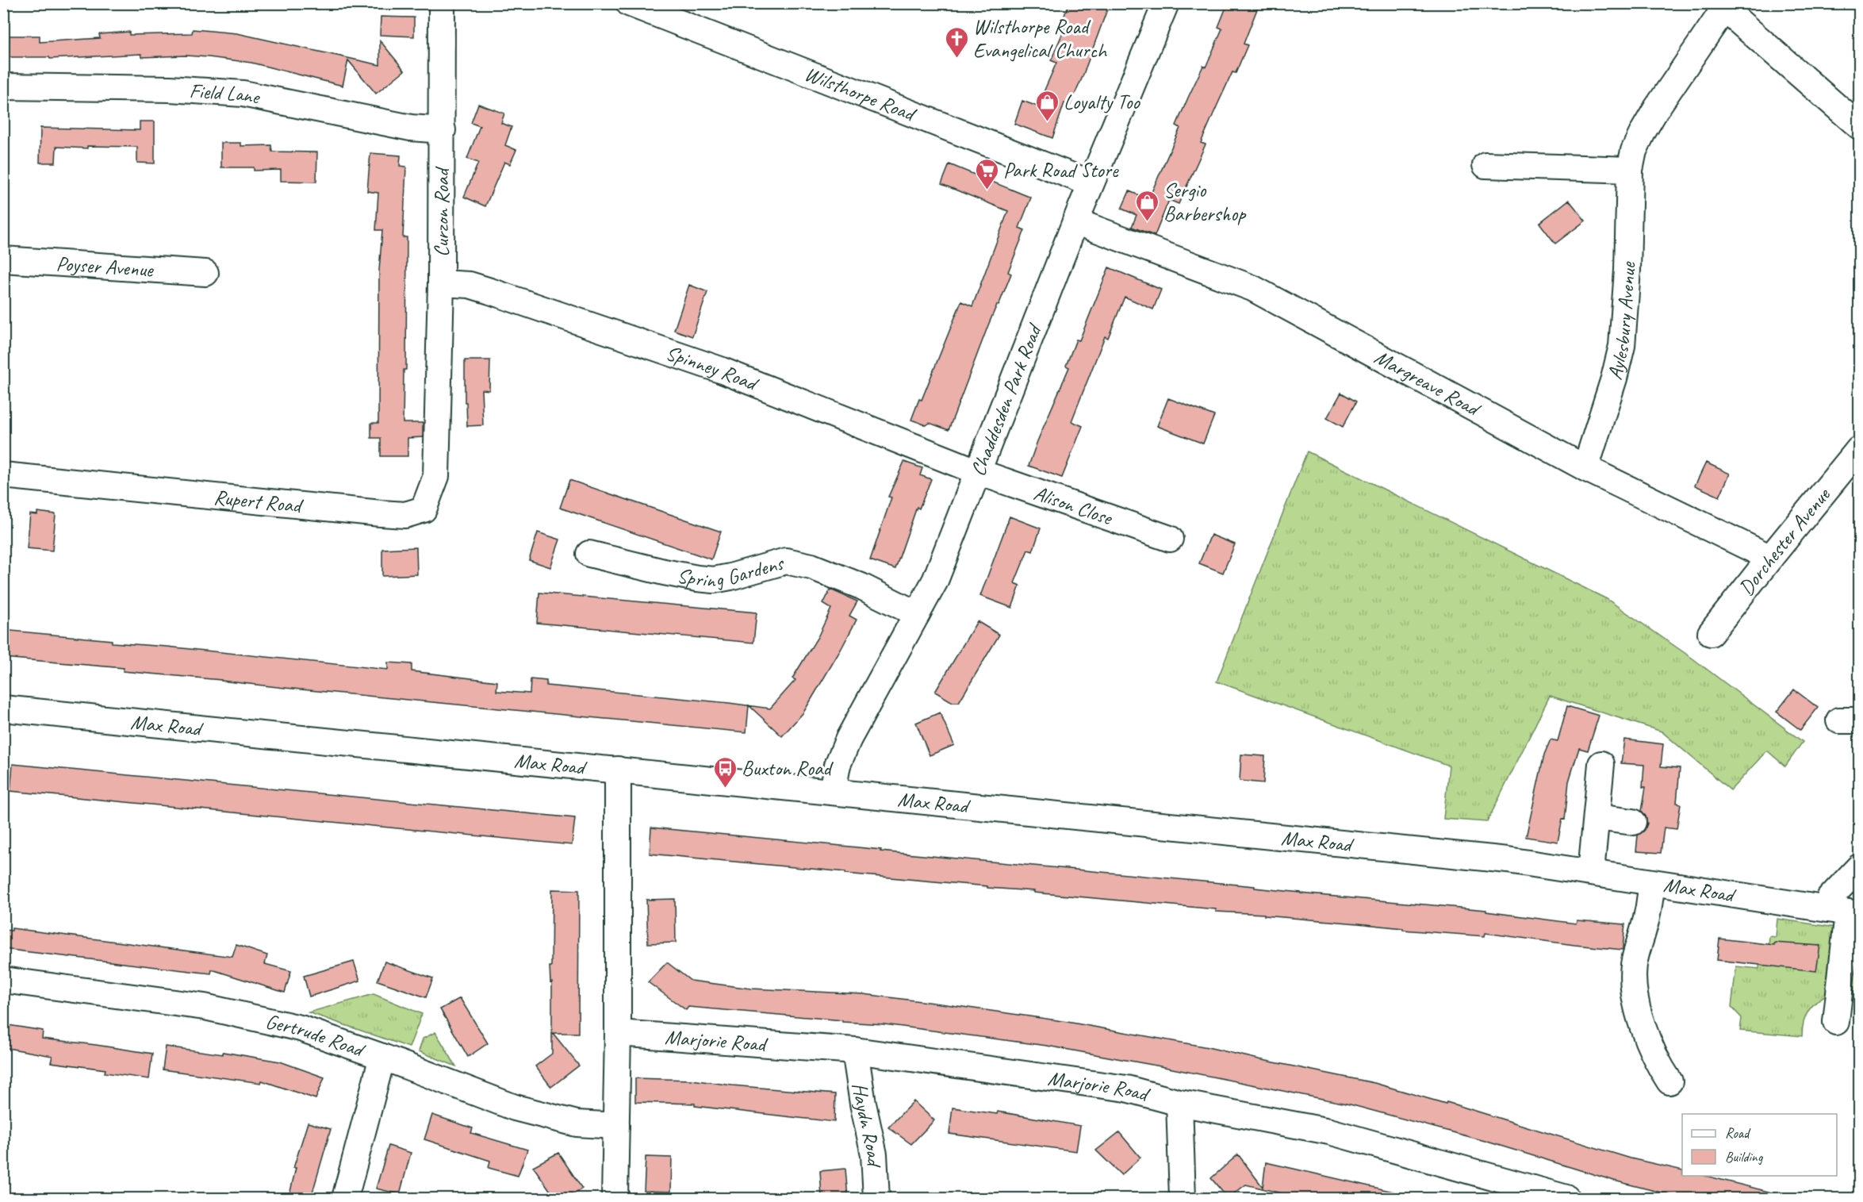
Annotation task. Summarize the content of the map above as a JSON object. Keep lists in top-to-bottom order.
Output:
{
  "streets": {
    "street": [
      "Wilsthorpe Road",
      "Field Lane",
      "Curzon Road",
      "Poyser Avenue",
      "Aylesbury Avenue",
      "Spinney Road",
      "Margreave Road",
      "Chaddesden Park Road",
      "Rupert Road",
      "Alison Close",
      "Dorchester Avenue",
      "Spring Gardens",
      "Max Road",
      "Gertrude Road",
      "Marjorie Road",
      "Haydn Road"
    ]
  },
  "crossings": [
    ["Wilsthorpe Road", "Chaddesden Park Road"],
    ["Field Lane", "Curzon Road"],
    ["Curzon Road", "Spinney Road"],
    ["Curzon Road", "Rupert Road"],
    ["Aylesbury Avenue", "Margreave Road"],
    ["Spinney Road", "Chaddesden Park Road"],
    ["Spinney Road", "Alison Close"],
    ["Margreave Road", "Chaddesden Park Road"],
    ["Margreave Road", "Dorchester Avenue"],
    ["Chaddesden Park Road", "Alison Close"],
    ["Chaddesden Park Road", "Spring Gardens"],
    ["Chaddesden Park Road", "Max Road"],
    ["Marjorie Road", "Haydn Road"]
  ],
  "places": {
    "church": ["Wilsthorpe Road Evangelical Church"],
    "shop": ["Loyalty Too", "Sergio Barbershop"],
    "supermarket": ["Park Road Store"],
    "bus stop": ["Buxton Road"]
  },
  "legend": ["Road", "Building"]
}
